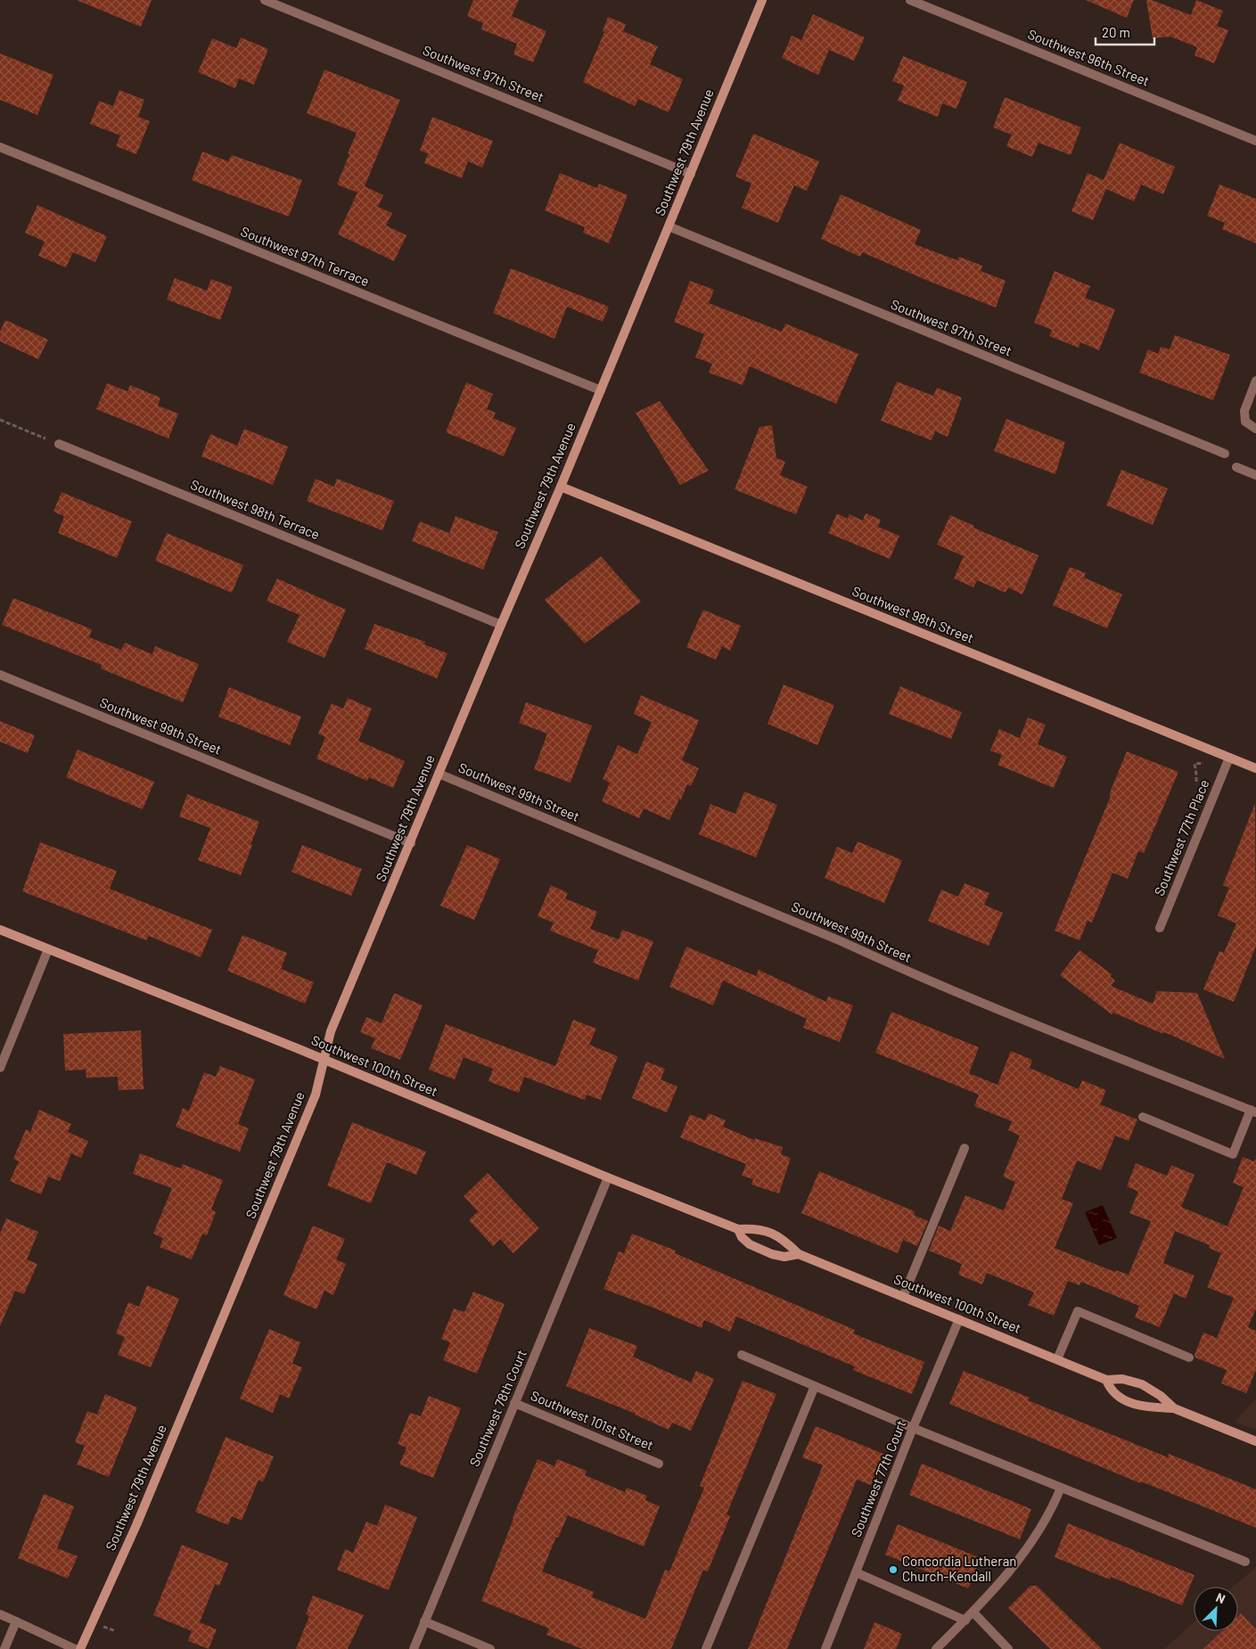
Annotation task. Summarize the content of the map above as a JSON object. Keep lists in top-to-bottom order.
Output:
{
  "streets": {
    "street": [
      "Southwest 96th Street",
      "Southwest 97th Street",
      "Southwest 79th Avenue",
      "Southwest 97th Terrace",
      "Southwest 98th Terrace",
      "Southwest 98th Street",
      "Southwest 99th Street",
      "Southwest 77th Place",
      "Southwest 100th Street",
      "Southwest 78th Court",
      "Southwest 101st Street",
      "Southwest 77th Court"
    ]
  },
  "crossings": [
    ["Southwest 97th Street", "Southwest 79th Avenue"],
    ["Southwest 79th Avenue", "Southwest 97th Terrace"],
    ["Southwest 79th Avenue", "Southwest 98th Terrace"],
    ["Southwest 79th Avenue", "Southwest 98th Street"],
    ["Southwest 79th Avenue", "Southwest 99th Street"],
    ["Southwest 79th Avenue", "Southwest 100th Street"],
    ["Southwest 98th Street", "Southwest 77th Place"],
    ["Southwest 100th Street", "Southwest 78th Court"],
    ["Southwest 100th Street", "Southwest 77th Court"],
    ["Southwest 78th Court", "Southwest 101st Street"]
  ],
  "places": ["Concordia Lutheran Church-Kendall"],
  "scale_bar": "20 m",
  "north": "top right"
}
